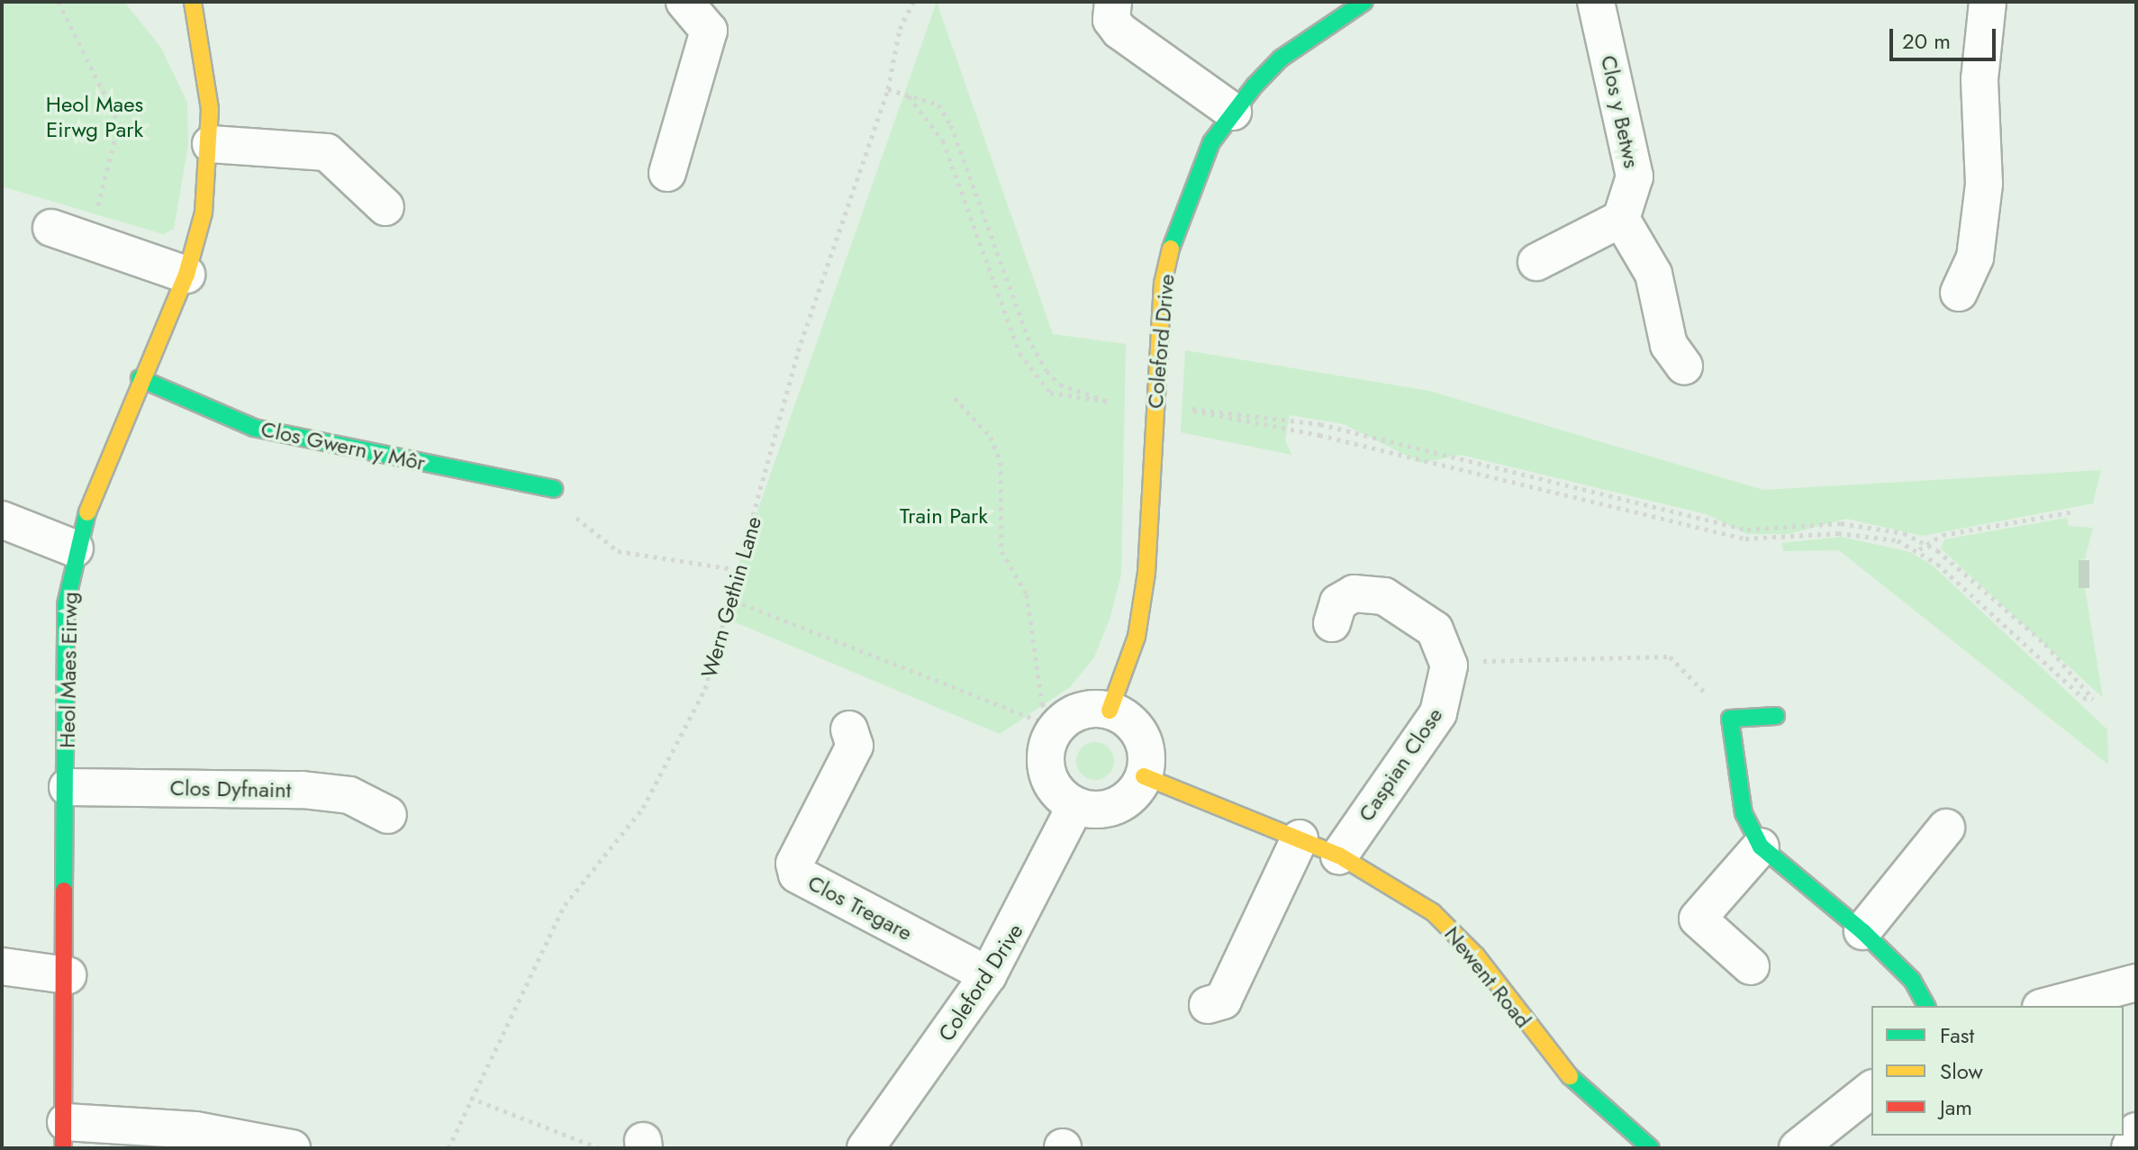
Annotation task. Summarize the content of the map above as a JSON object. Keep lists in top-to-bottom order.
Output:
{
  "streets": {
    "street": [
      "Clos y Betws",
      "Coleford Drive",
      "Clos Gwern y Môr",
      "Heol Maes Eirwg",
      "Caspian Close",
      "Clos Dyfnaint",
      "Clos Tregare",
      "Newent Road"
    ],
    "path": ["Wern Gethin Lane"]
  },
  "crossings": [
    ["Coleford Drive", "Clos Tregare"],
    ["Coleford Drive", "Newent Road"],
    ["Clos Gwern y Môr", "Heol Maes Eirwg"],
    ["Heol Maes Eirwg", "Clos Dyfnaint"],
    ["Caspian Close", "Newent Road"]
  ],
  "parks": ["Heol Maes Eirwg Park", "Train Park"],
  "legend": ["Fast", "Slow", "Jam"],
  "scale_bar": "20 m"
}
